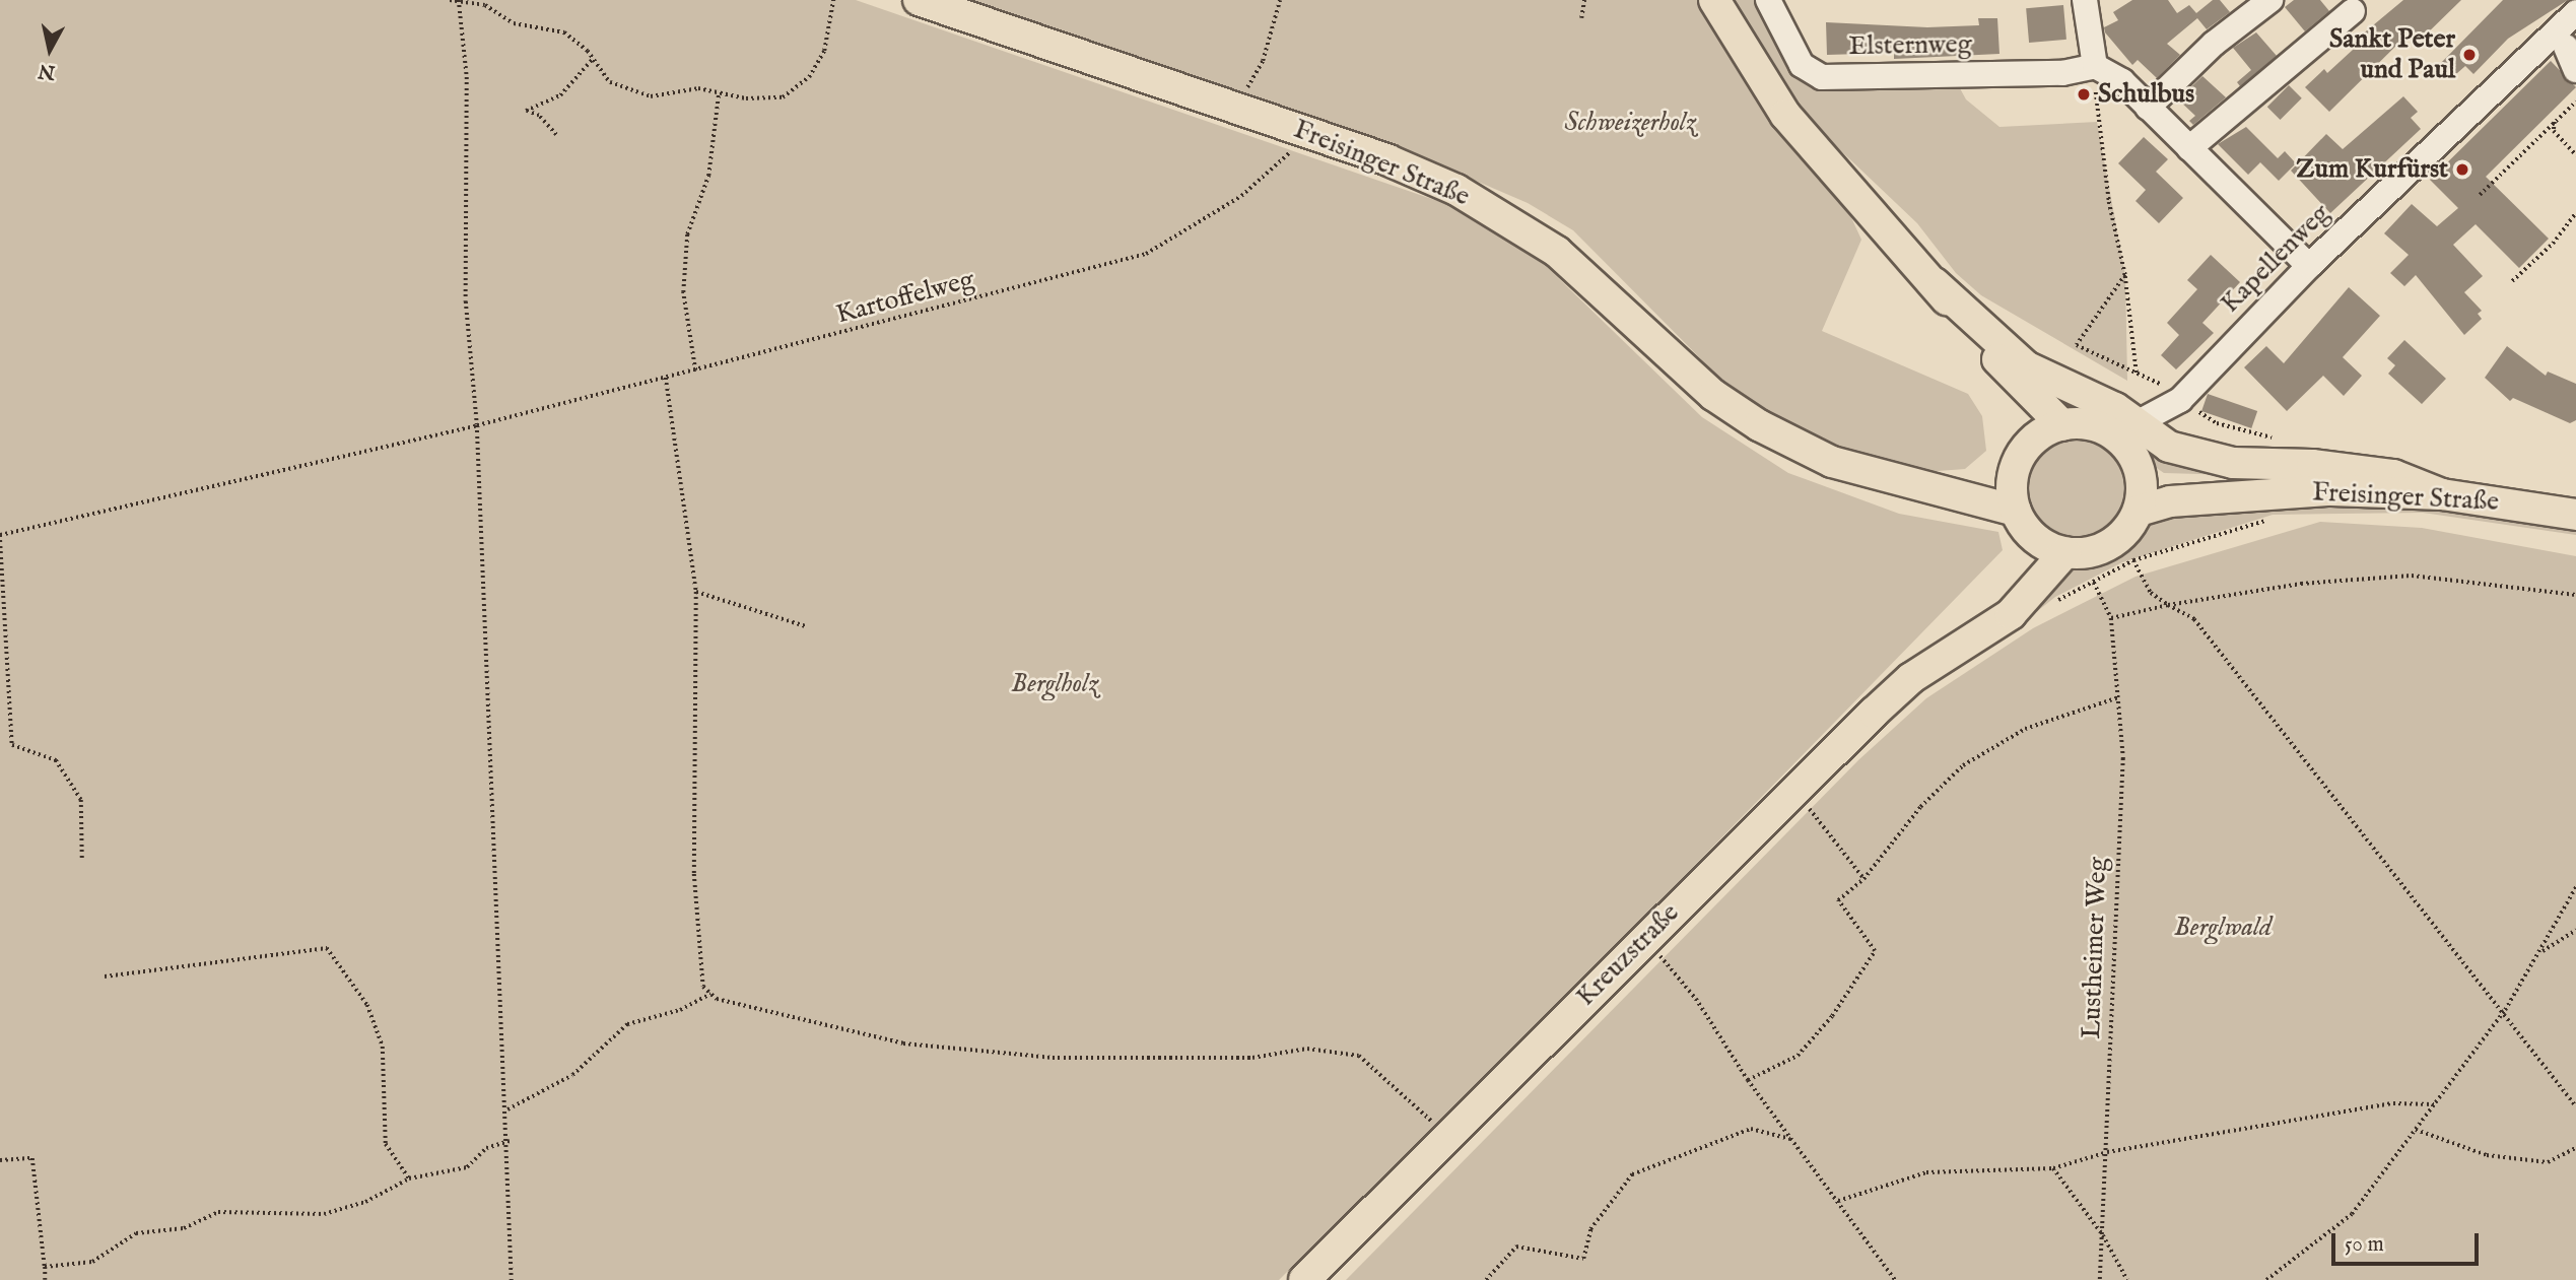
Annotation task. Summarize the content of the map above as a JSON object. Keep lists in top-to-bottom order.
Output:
{
  "streets": {
    "main road": ["Freisinger Straße", "Kreuzstraße"],
    "street": ["Elsternweg", "Kapellenweg"],
    "path": ["Kartoffelweg", "Lustheimer Weg"]
  },
  "crossings": [
    ["Freisinger Straße", "Kartoffelweg"],
    ["Freisinger Straße", "Kreuzstraße"]
  ],
  "parks": ["Schweizerholz", "Berglholz", "Berglwald"],
  "places": ["Sankt Peter und Paul", "Schulbus", "Zum Kurfürst"],
  "scale_bar": "50 m",
  "north": "bottom"
}
